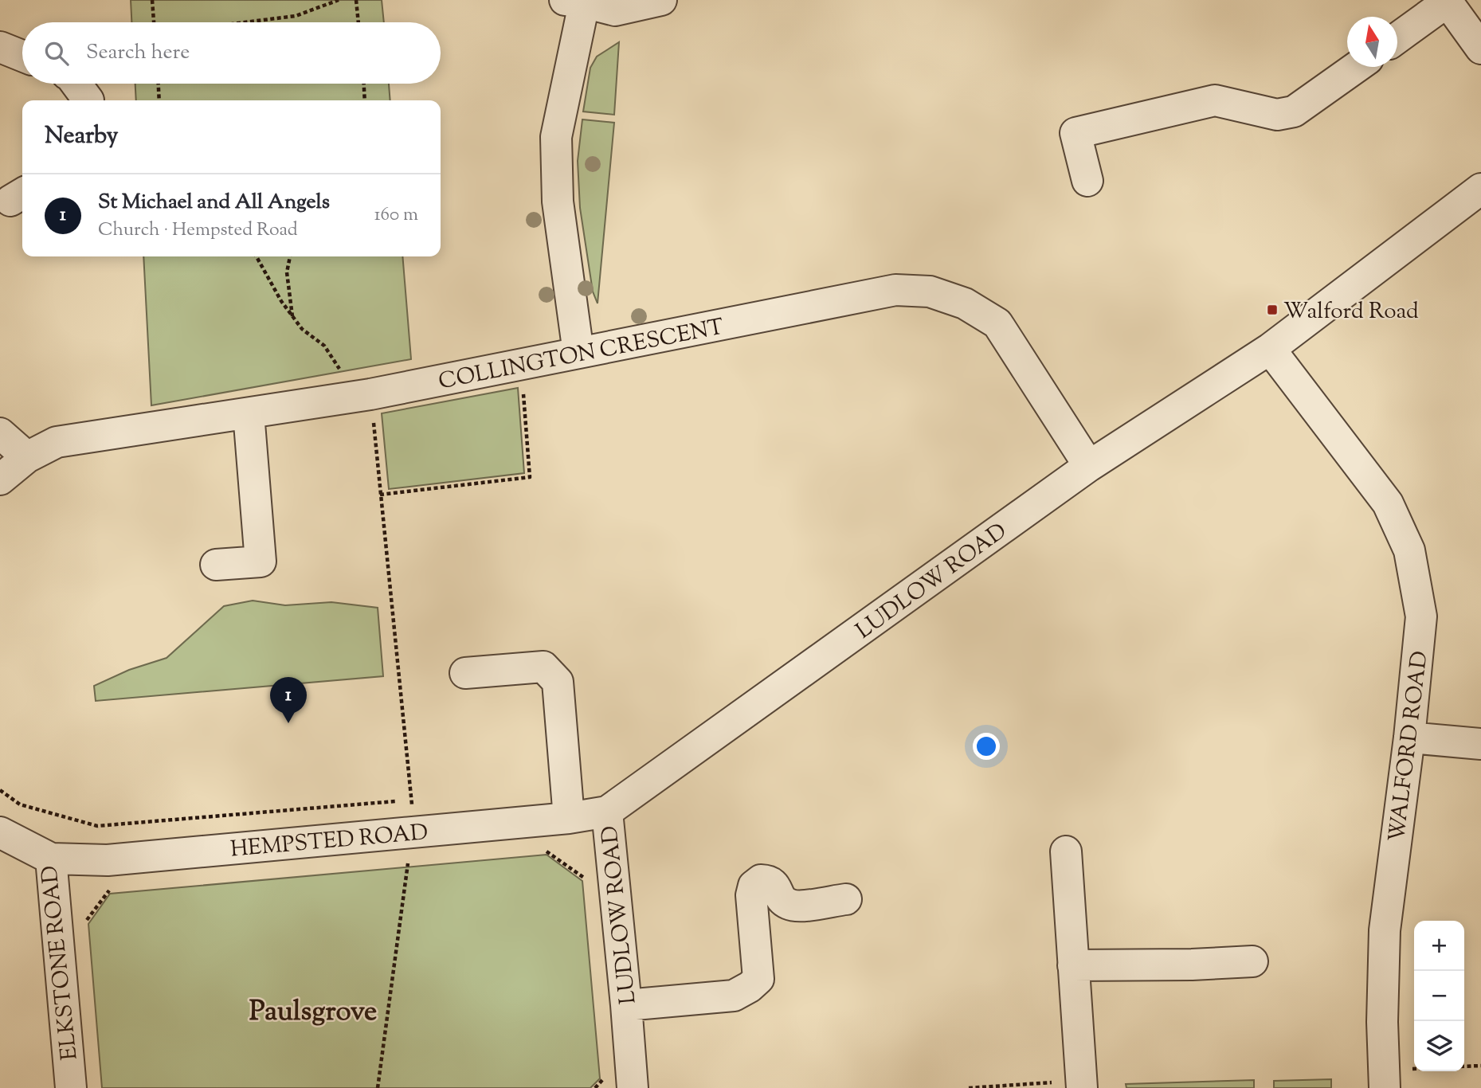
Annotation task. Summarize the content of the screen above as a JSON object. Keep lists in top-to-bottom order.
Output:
{
  "streets": {
    "street": [
      "COLLINGTON CRESCENT",
      "LUDLOW ROAD",
      "WALFORD ROAD",
      "HEMPSTED ROAD",
      "ELKSTONE ROAD"
    ]
  },
  "crossings": [
    ["COLLINGTON CRESCENT", "LUDLOW ROAD"],
    ["LUDLOW ROAD", "WALFORD ROAD"],
    ["LUDLOW ROAD", "HEMPSTED ROAD"],
    ["HEMPSTED ROAD", "ELKSTONE ROAD"]
  ],
  "districts": ["Paulsgrove"],
  "places": {
    "transit": ["Walford Road"]
  },
  "north": "top",
  "page": {
    "search": "Search here",
    "heading": "Nearby",
    "list": [
      {
        "mark": "1",
        "name": "St Michael and All Angels",
        "note": "Church · Hempsted Road",
        "value": "160 m"
      }
    ],
    "pins": "1",
    "map_buttons": ["+", "−"]
  }
}
